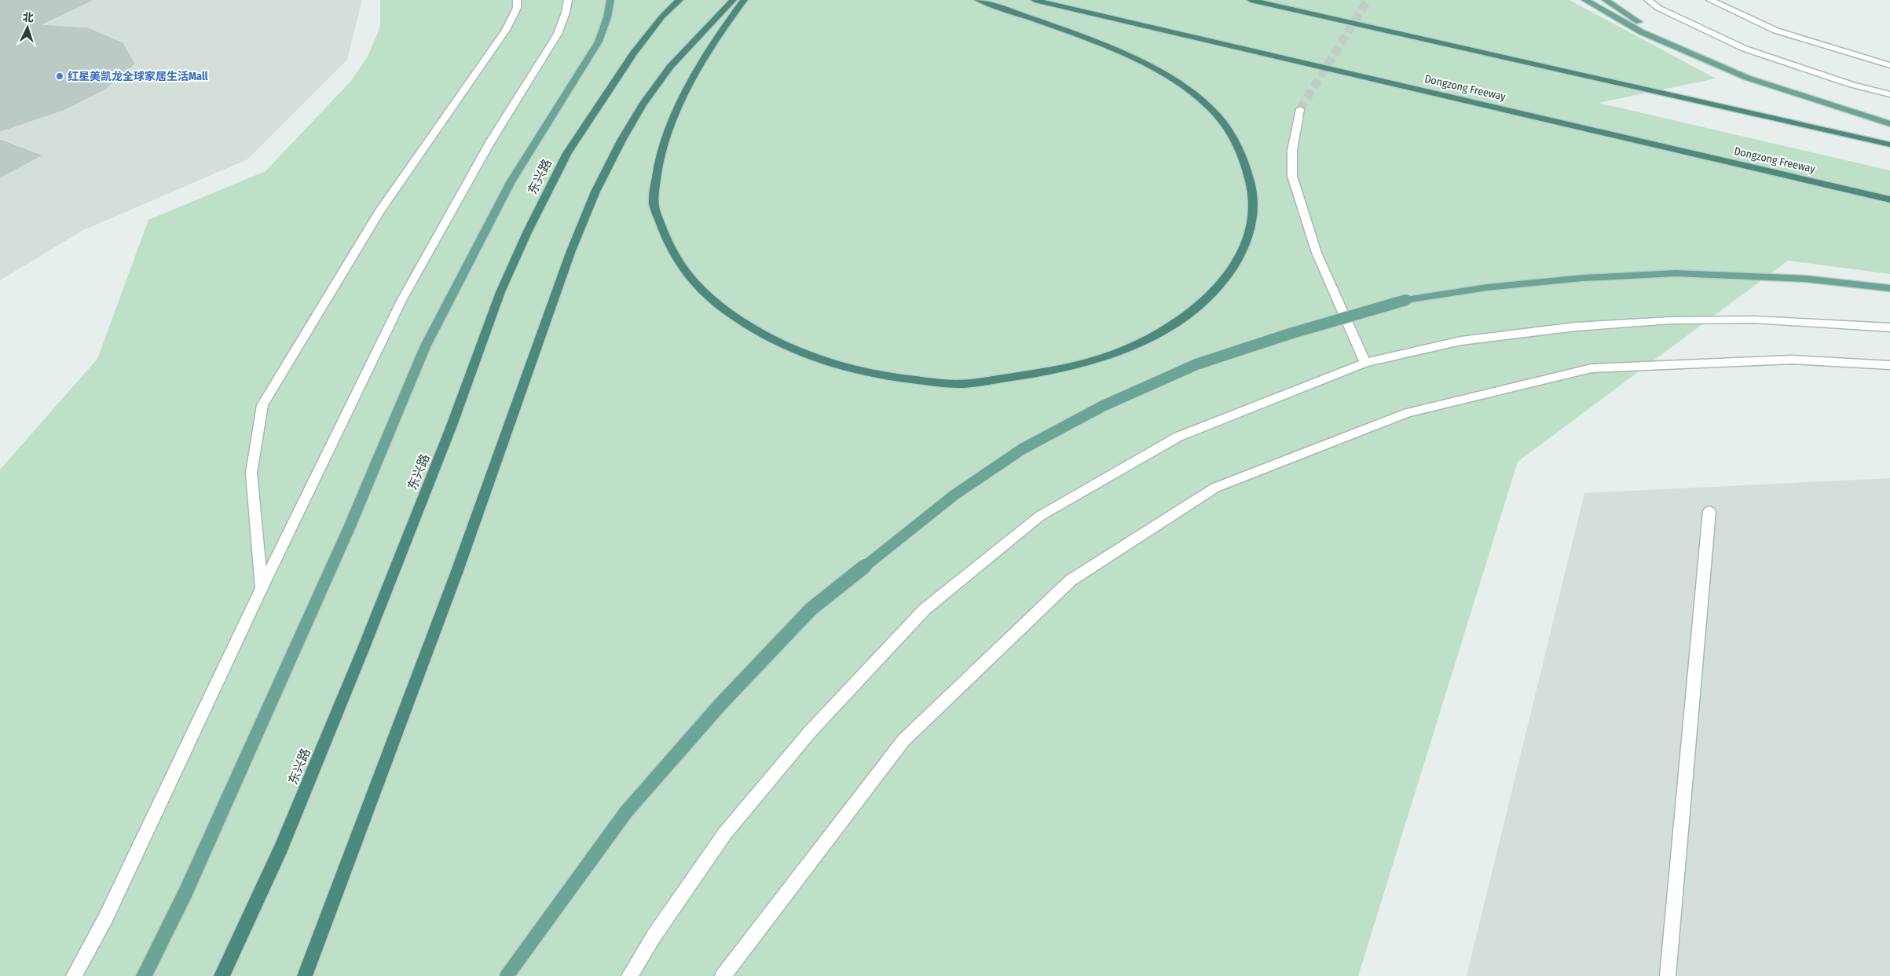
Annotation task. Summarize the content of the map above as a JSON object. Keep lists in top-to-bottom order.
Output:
{
  "streets": {
    "highway": ["Dongzong Freeway", "东兴路"]
  },
  "places": ["红星美凯龙全球家居生活Mall"],
  "north": "top"
}
